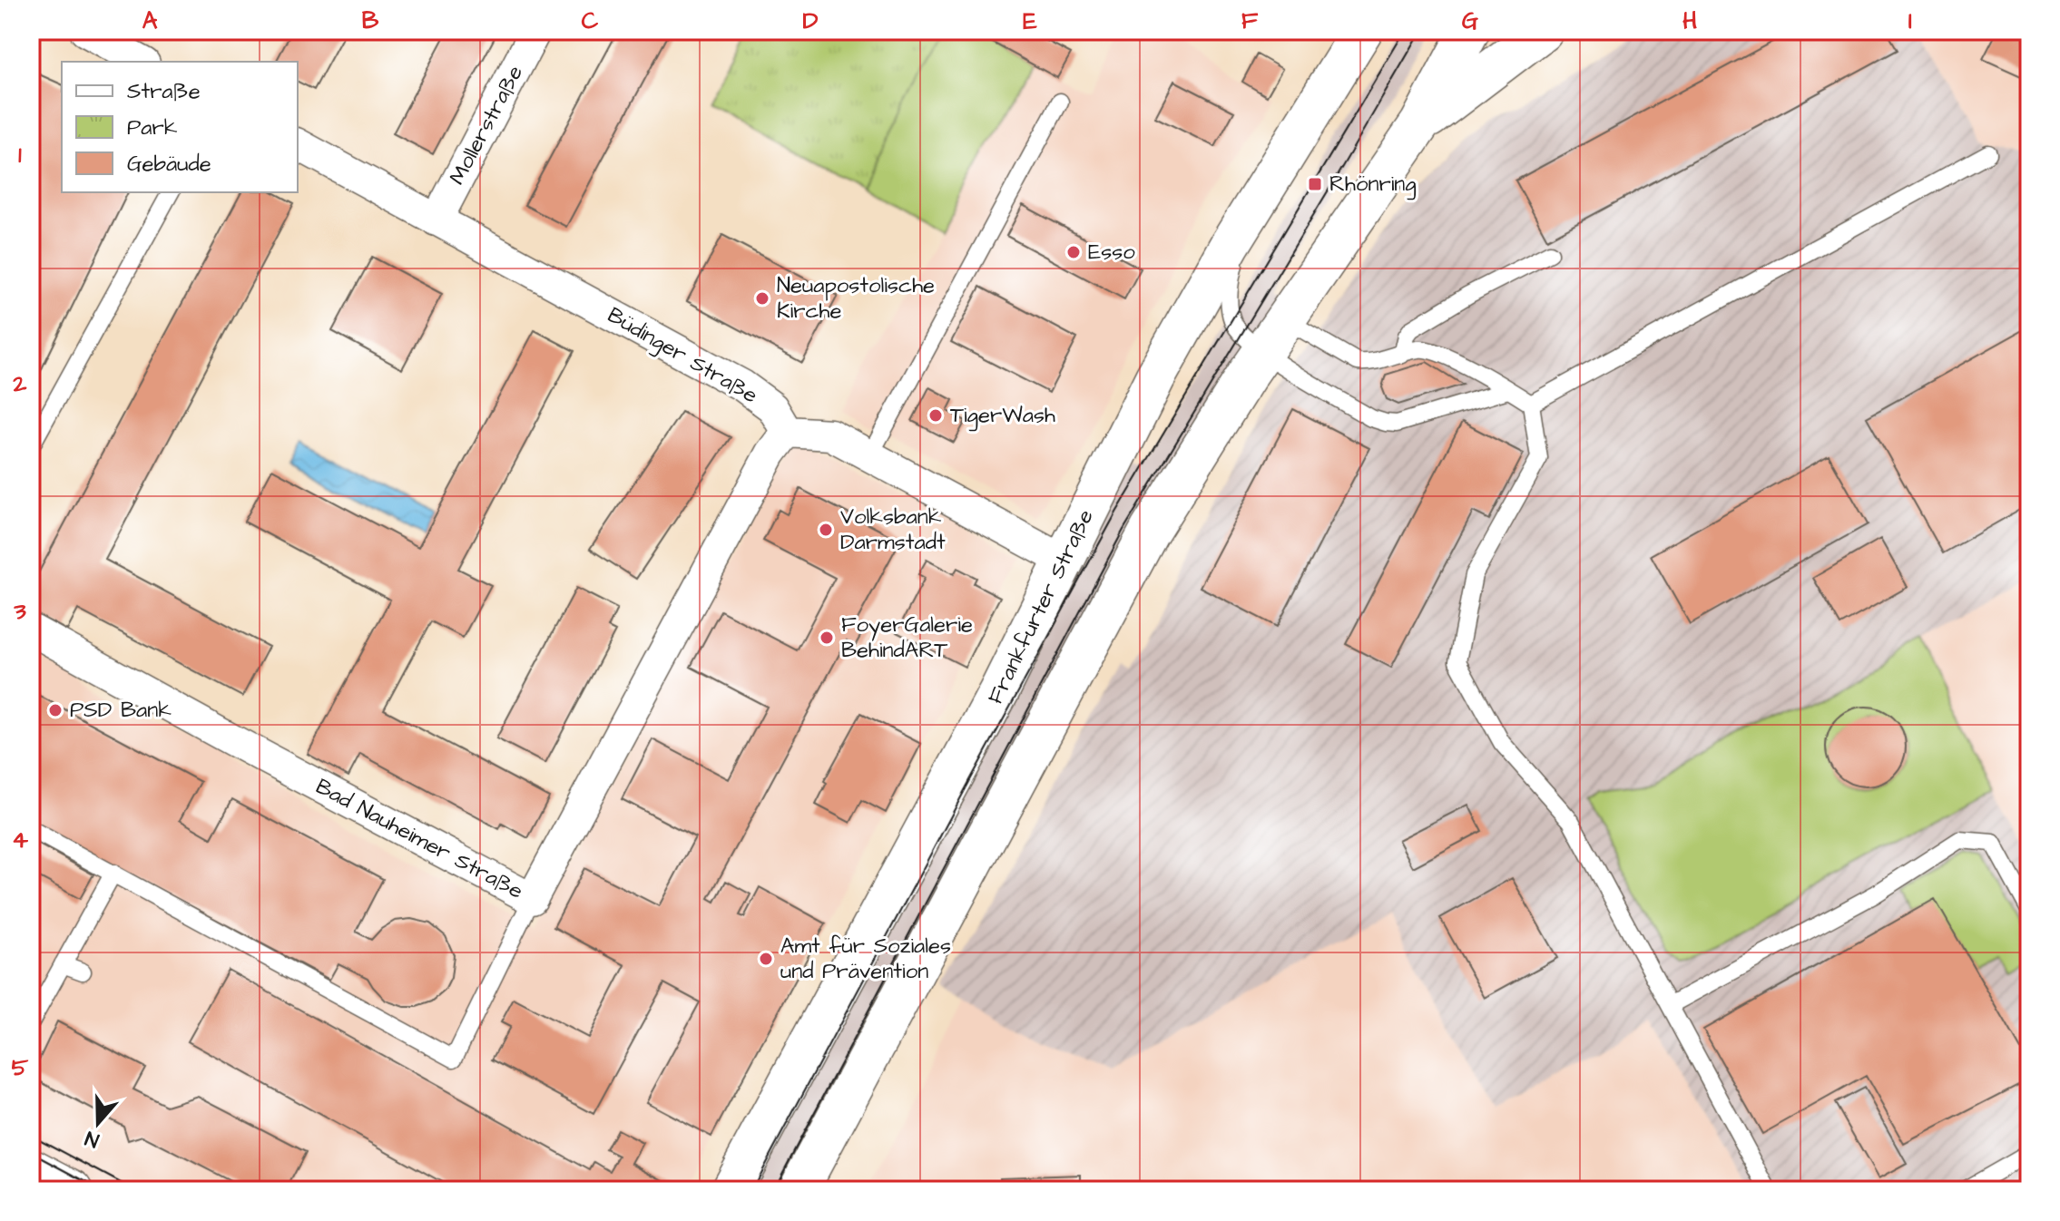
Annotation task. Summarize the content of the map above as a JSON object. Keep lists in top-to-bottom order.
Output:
{
  "streets": {
    "main road": ["Frankfurter Straße"],
    "street": ["Mollerstraße", "Büdinger Straße", "Bad Nauheimer Straße"]
  },
  "crossings": [
    ["Mollerstraße", "Büdinger Straße"],
    ["Büdinger Straße", "Bad Nauheimer Straße"]
  ],
  "places": {
    "transit": ["Rhönring"],
    "other": [
      "Esso",
      "Neuapostolische Kirche",
      "TigerWash",
      "Volksbank Darmstadt",
      "FoyerGalerie BehindART",
      "PSD Bank",
      "Amt für Soziales und Prävention"
    ]
  },
  "legend": ["Straße", "Park", "Gebäude"],
  "north": "bottom",
  "grid": {
    "columns": [
      "A",
      "B",
      "C",
      "D",
      "E",
      "F",
      "G",
      "H",
      "I"
    ],
    "rows": [
      "1",
      "2",
      "3",
      "4",
      "5"
    ]
  }
}
